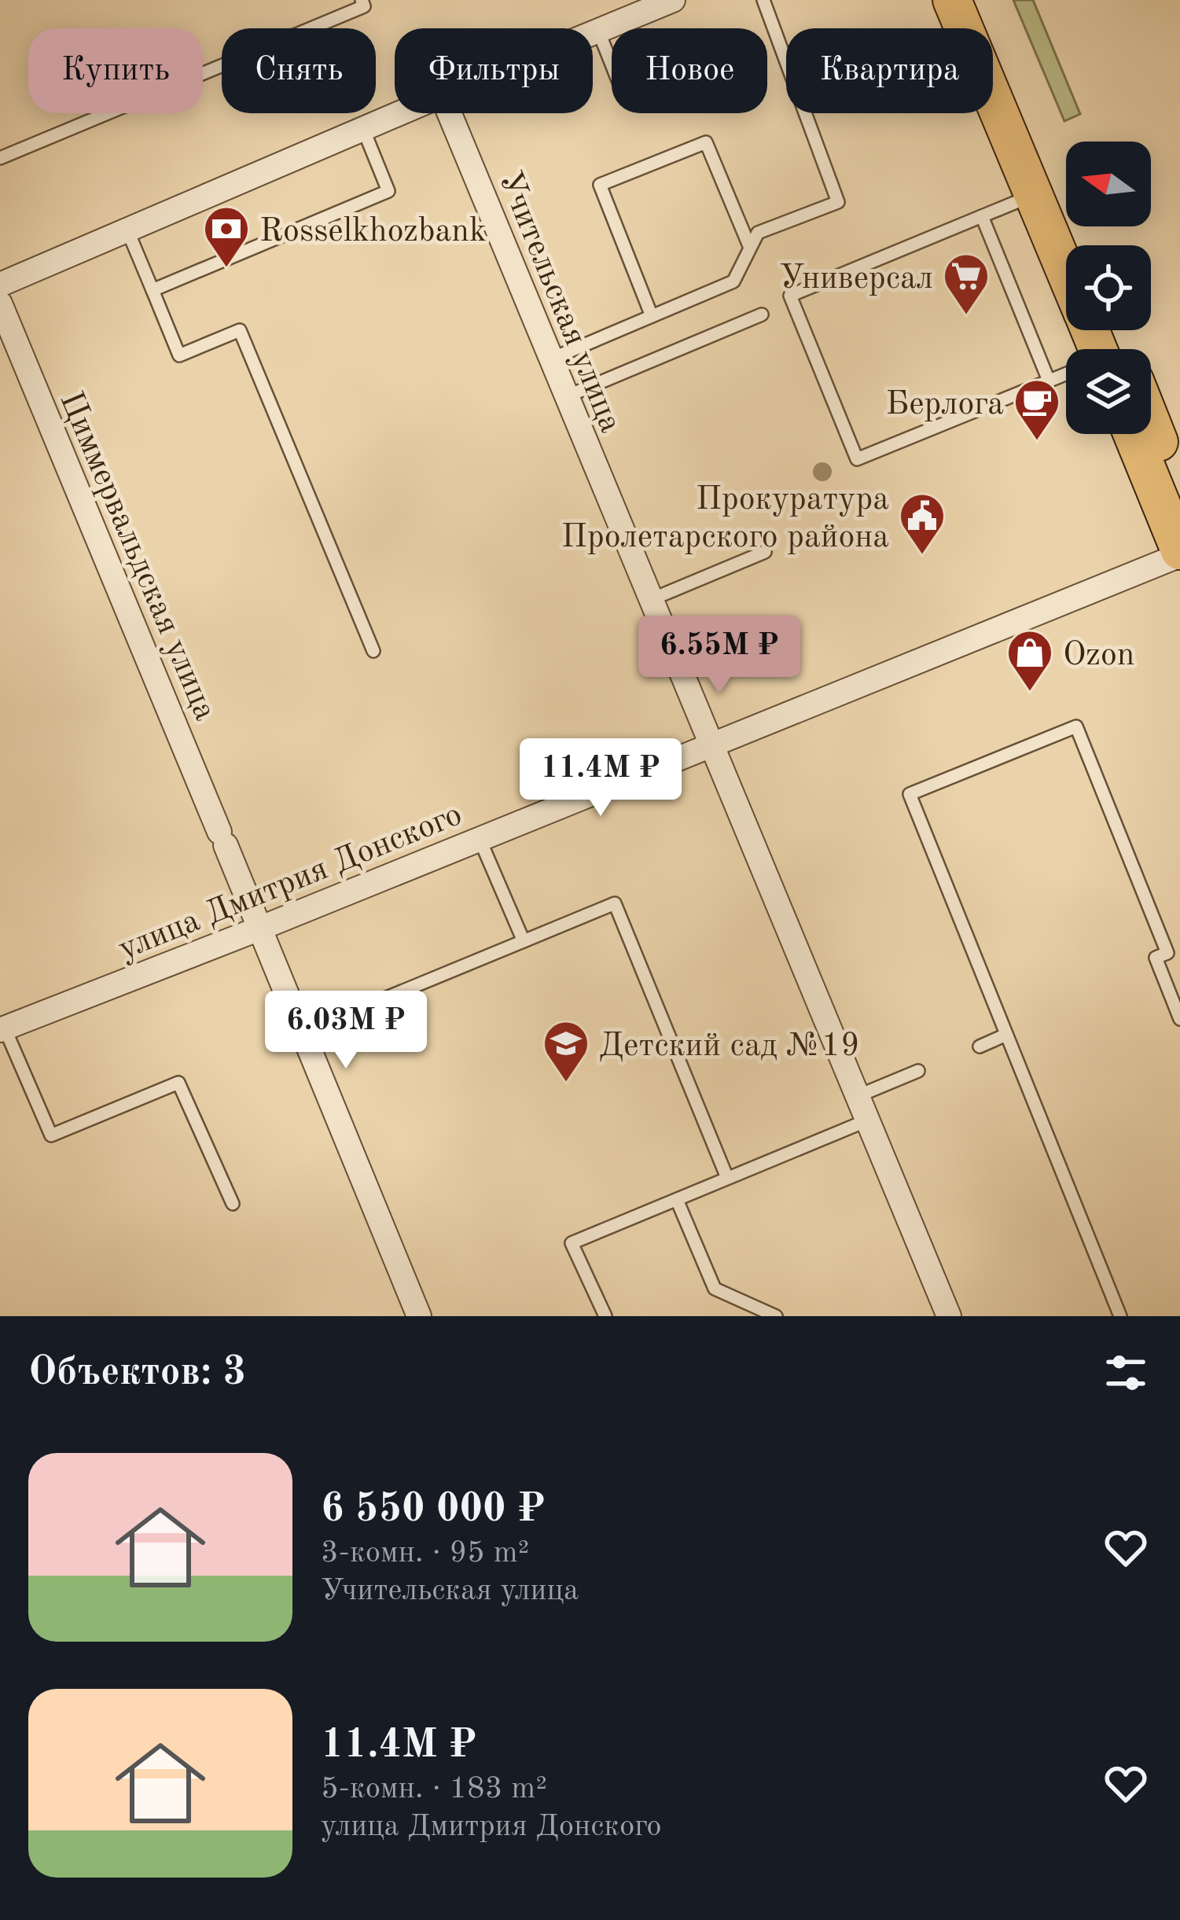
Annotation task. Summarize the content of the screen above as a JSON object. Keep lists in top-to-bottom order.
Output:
{
  "streets": {
    "street": ["Учительская улица", "Циммервальдская улица", "улица Дмитрия Донского"]
  },
  "crossings": [
    ["Учительская улица", "улица Дмитрия Донского"],
    ["Циммервальдская улица", "улица Дмитрия Донского"]
  ],
  "places": {
    "bank": ["Rosselkhozbank"],
    "supermarket": ["Универсал"],
    "cafe": ["Берлога"],
    "public building": ["Прокуратура Пролетарского района"],
    "shop": ["Ozon"],
    "school or university": ["Детский сад №19"]
  },
  "north": "left",
  "page": {
    "chip": [
      "Купить",
      "Снять",
      "Фильтры",
      "Новое",
      "Квартира"
    ],
    "price": ["6.55M ₽", "11.4M ₽", "6.03M ₽"],
    "heading": "Объектов: 3",
    "list": [
      {
        "name": "6 550 000 ₽",
        "note": "3-комн. · 95 m² · Учительская улица"
      },
      {
        "name": "11.4M ₽",
        "note": "5-комн. · 183 m² · улица Дмитрия Донского"
      }
    ]
  }
}
